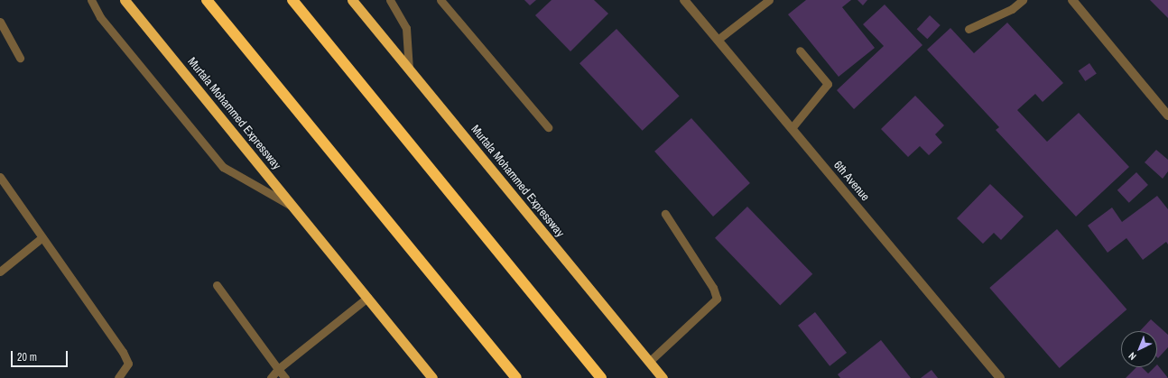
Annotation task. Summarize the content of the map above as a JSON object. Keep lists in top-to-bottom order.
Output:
{
  "streets": {
    "highway": ["Murtala Mohammed Expressway"],
    "street": ["6th Avenue"]
  },
  "scale_bar": "20 m",
  "north": "bottom left"
}
